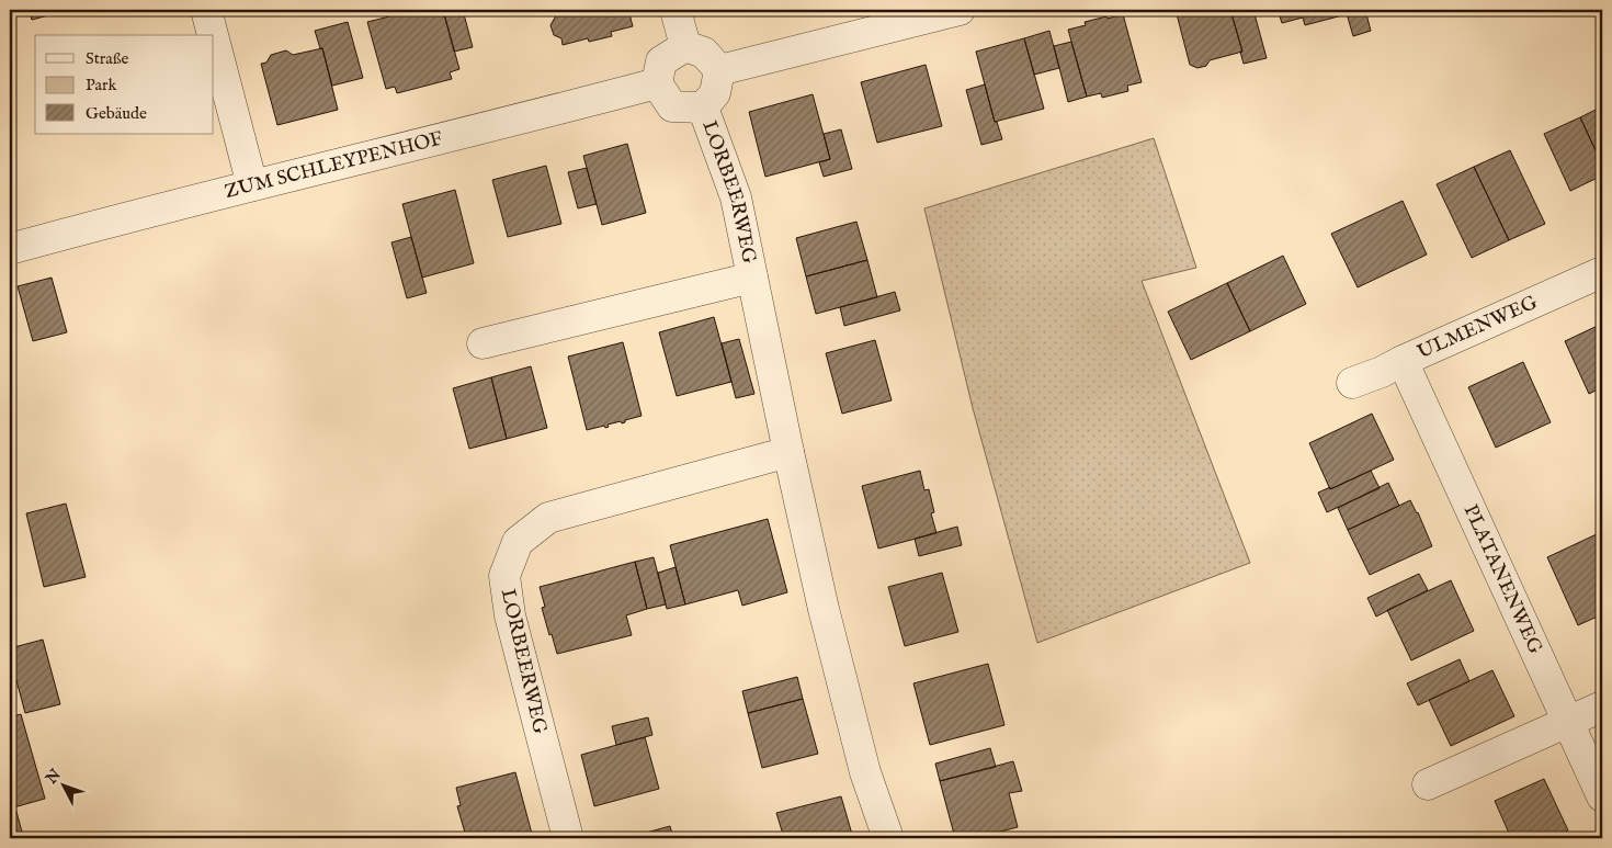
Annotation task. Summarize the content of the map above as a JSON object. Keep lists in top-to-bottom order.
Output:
{
  "streets": {
    "street": [
      "ZUM SCHLEYPENHOF",
      "LORBEERWEG",
      "ULMENWEG",
      "PLATANENWEG"
    ]
  },
  "crossings": [
    ["ZUM SCHLEYPENHOF", "LORBEERWEG"],
    ["ULMENWEG", "PLATANENWEG"]
  ],
  "legend": ["Straße", "Park", "Gebäude"],
  "north": "top left"
}
